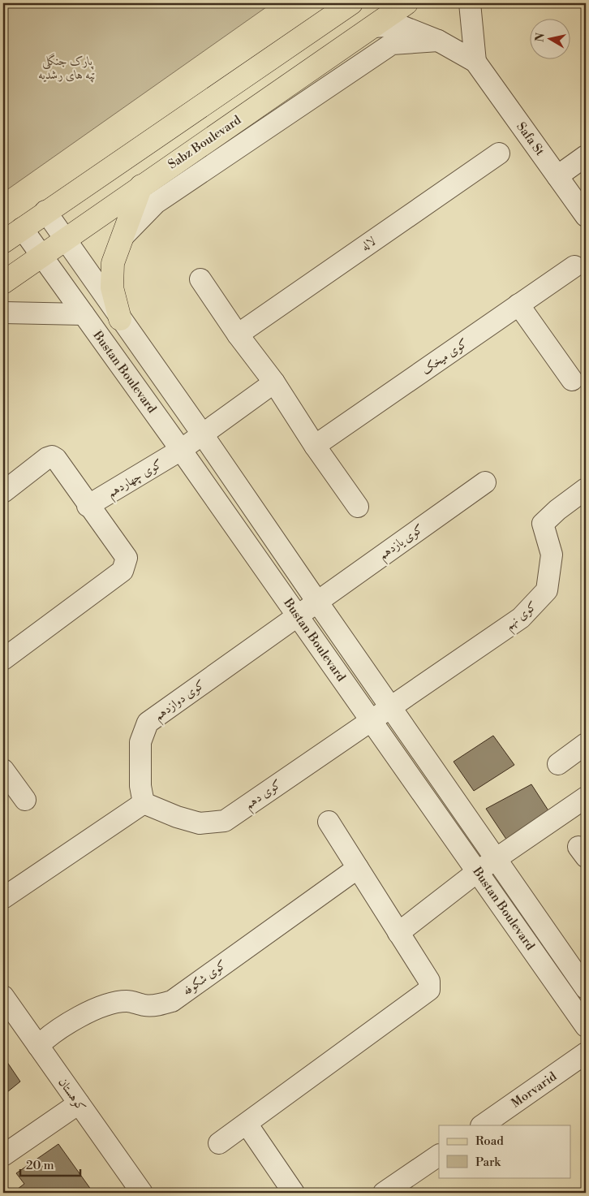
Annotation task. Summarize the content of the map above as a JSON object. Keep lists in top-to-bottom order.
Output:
{
  "streets": {
    "main road": ["Sabz Boulevard"],
    "street": [
      "Safa St",
      "لاله",
      "کوی میخک",
      "Bustan Boulevard",
      "کوی چهاردهم",
      "کوی یازدهم",
      "کوی نهم",
      "کوی دوازدهم",
      "کوی دهم",
      "کوی شکوفه",
      "Morvarid",
      "کوهستان"
    ]
  },
  "crossings": [
    ["Sabz Boulevard", "Bustan Boulevard"],
    ["Bustan Boulevard", "کوی چهاردهم"],
    ["Bustan Boulevard", "کوی یازدهم"],
    ["Bustan Boulevard", "کوی نهم"],
    ["Bustan Boulevard", "کوی دوازدهم"],
    ["Bustan Boulevard", "کوی دهم"],
    ["کوی یازدهم", "کوی دوازدهم"],
    ["کوی نهم", "کوی دهم"],
    ["کوی دوازدهم", "کوی دهم"],
    ["کوی شکوفه", "کوهستان"]
  ],
  "parks": ["پارک جنگلی تپه های رشدیه"],
  "legend": ["Road", "Park"],
  "scale_bar": "20 m",
  "north": "left"
}
